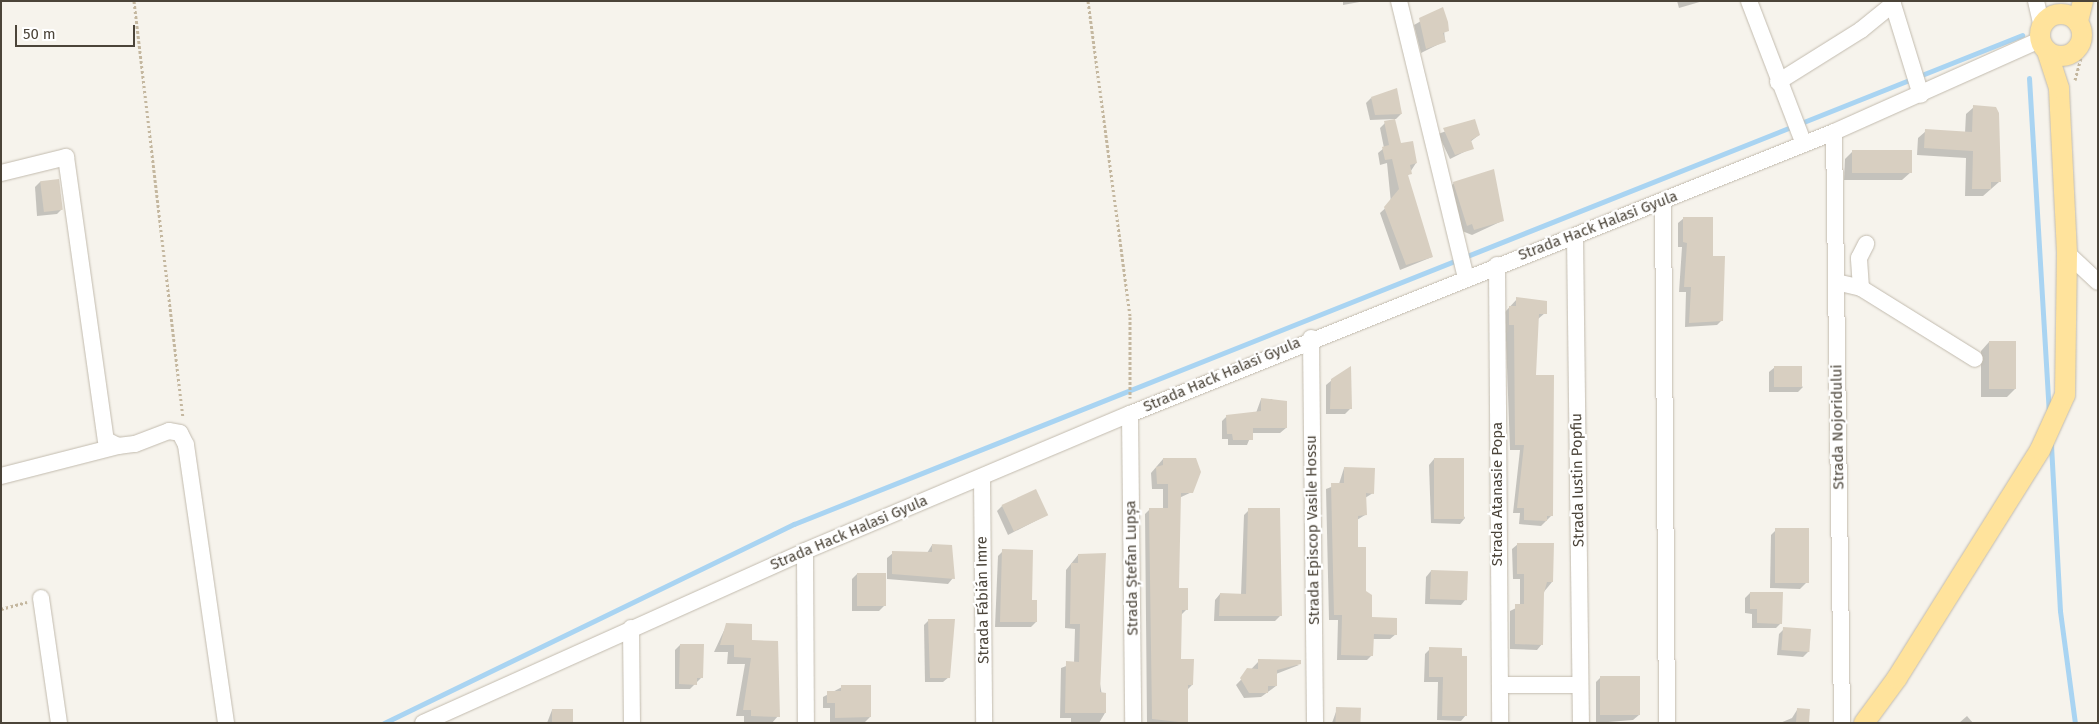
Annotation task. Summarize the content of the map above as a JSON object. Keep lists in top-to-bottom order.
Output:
{
  "streets": {
    "street": [
      "Strada Hack Halasi Gyula",
      "Strada Nojoridului",
      "Strada Iustin Popfiu",
      "Strada Atanasie Popa",
      "Strada Episcop Vasile Hossu",
      "Strada Ștefan Lupșa",
      "Strada Fábián Imre"
    ]
  },
  "crossings": [
    ["Strada Hack Halasi Gyula", "Strada Nojoridului"],
    ["Strada Hack Halasi Gyula", "Strada Iustin Popfiu"],
    ["Strada Hack Halasi Gyula", "Strada Atanasie Popa"],
    ["Strada Hack Halasi Gyula", "Strada Episcop Vasile Hossu"],
    ["Strada Hack Halasi Gyula", "Strada Ștefan Lupșa"],
    ["Strada Hack Halasi Gyula", "Strada Fábián Imre"]
  ],
  "scale_bar": "50 m"
}
